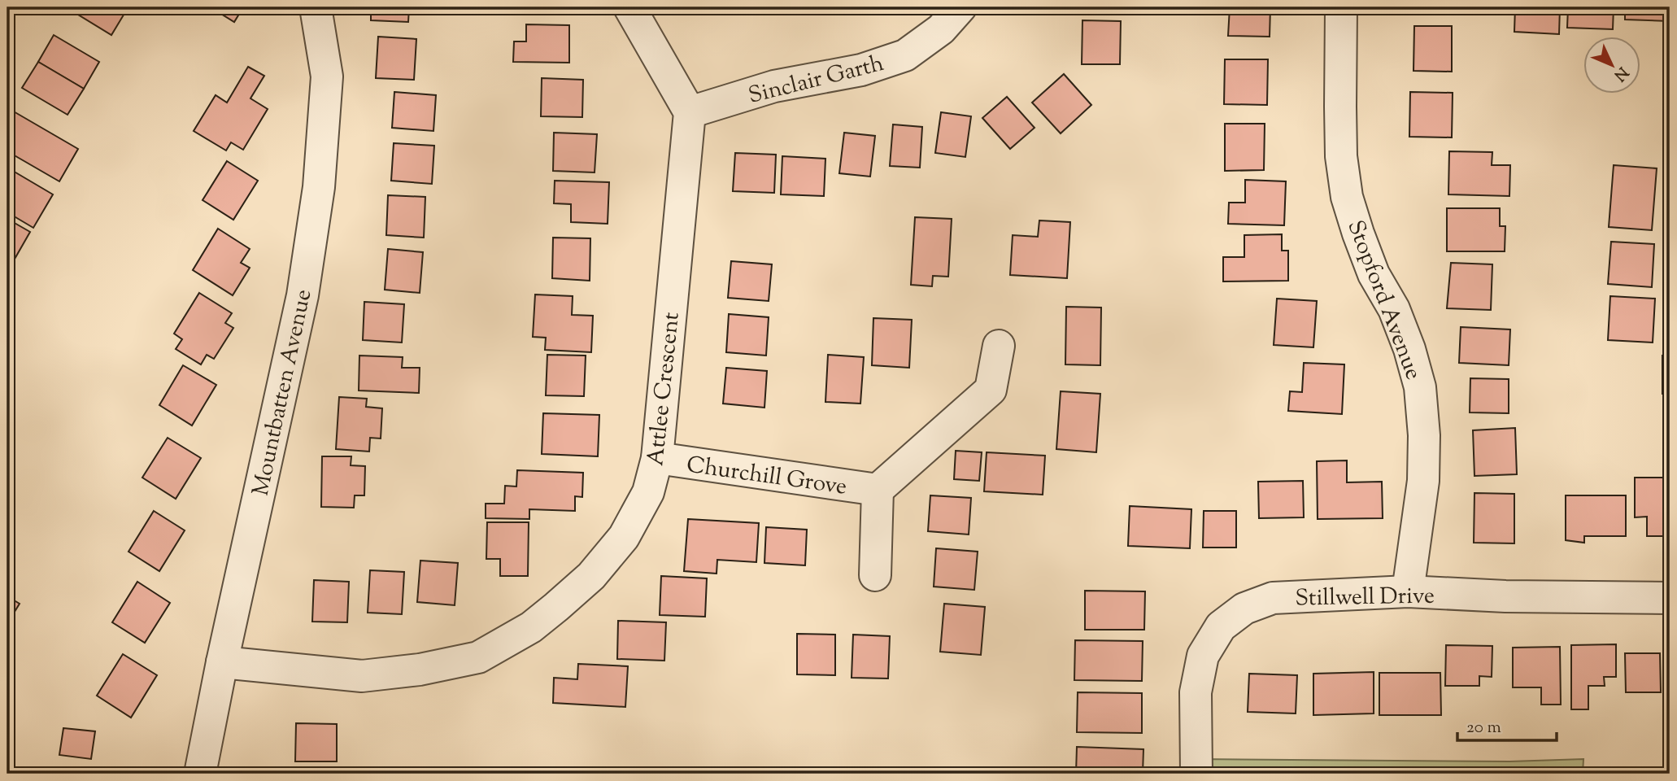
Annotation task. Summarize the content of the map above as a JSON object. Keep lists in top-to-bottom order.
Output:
{
  "streets": {
    "street": [
      "Sinclair Garth",
      "Stopford Avenue",
      "Attlee Crescent",
      "Mountbatten Avenue",
      "Churchill Grove",
      "Stillwell Drive"
    ]
  },
  "crossings": [
    ["Sinclair Garth", "Attlee Crescent"],
    ["Stopford Avenue", "Stillwell Drive"],
    ["Attlee Crescent", "Mountbatten Avenue"],
    ["Attlee Crescent", "Churchill Grove"]
  ],
  "scale_bar": "20 m",
  "north": "bottom right"
}
